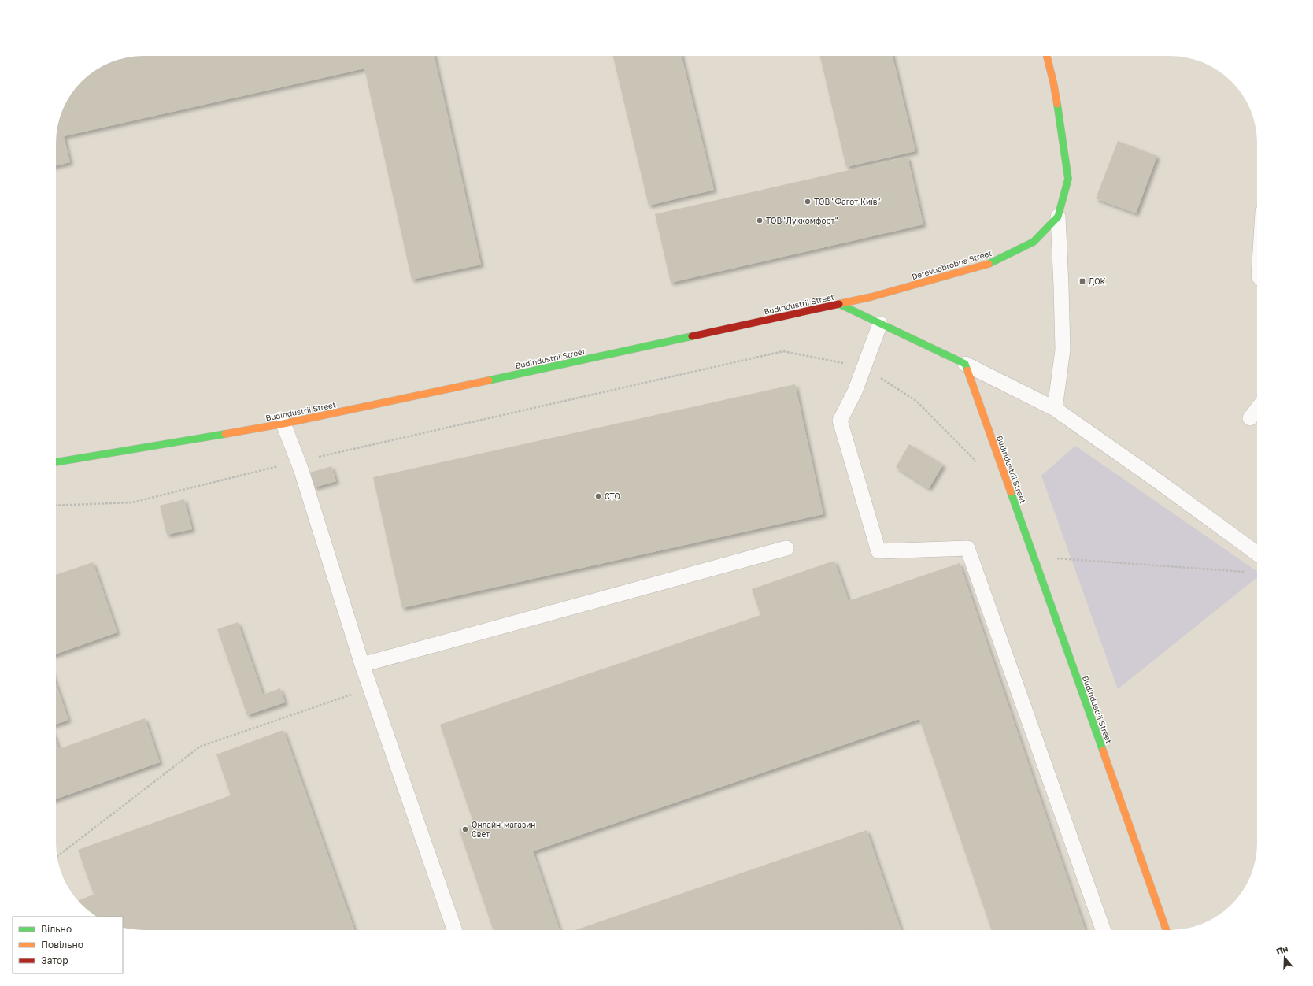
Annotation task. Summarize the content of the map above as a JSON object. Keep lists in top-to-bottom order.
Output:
{
  "streets": {
    "street": ["Derevoobrobna Street", "Budindustrii Street"]
  },
  "crossings": [
    ["Derevoobrobna Street", "Budindustrii Street"]
  ],
  "places": {
    "other": [
      "ТОВ \"Фагот-Київ\"",
      "ТОВ \"Луккомфорт\"",
      "СТО",
      "Онлайн-магазин Свет"
    ],
    "transit": ["ДОК"]
  },
  "legend": ["Вільно", "Повільно", "Затор"],
  "north": "top"
}
